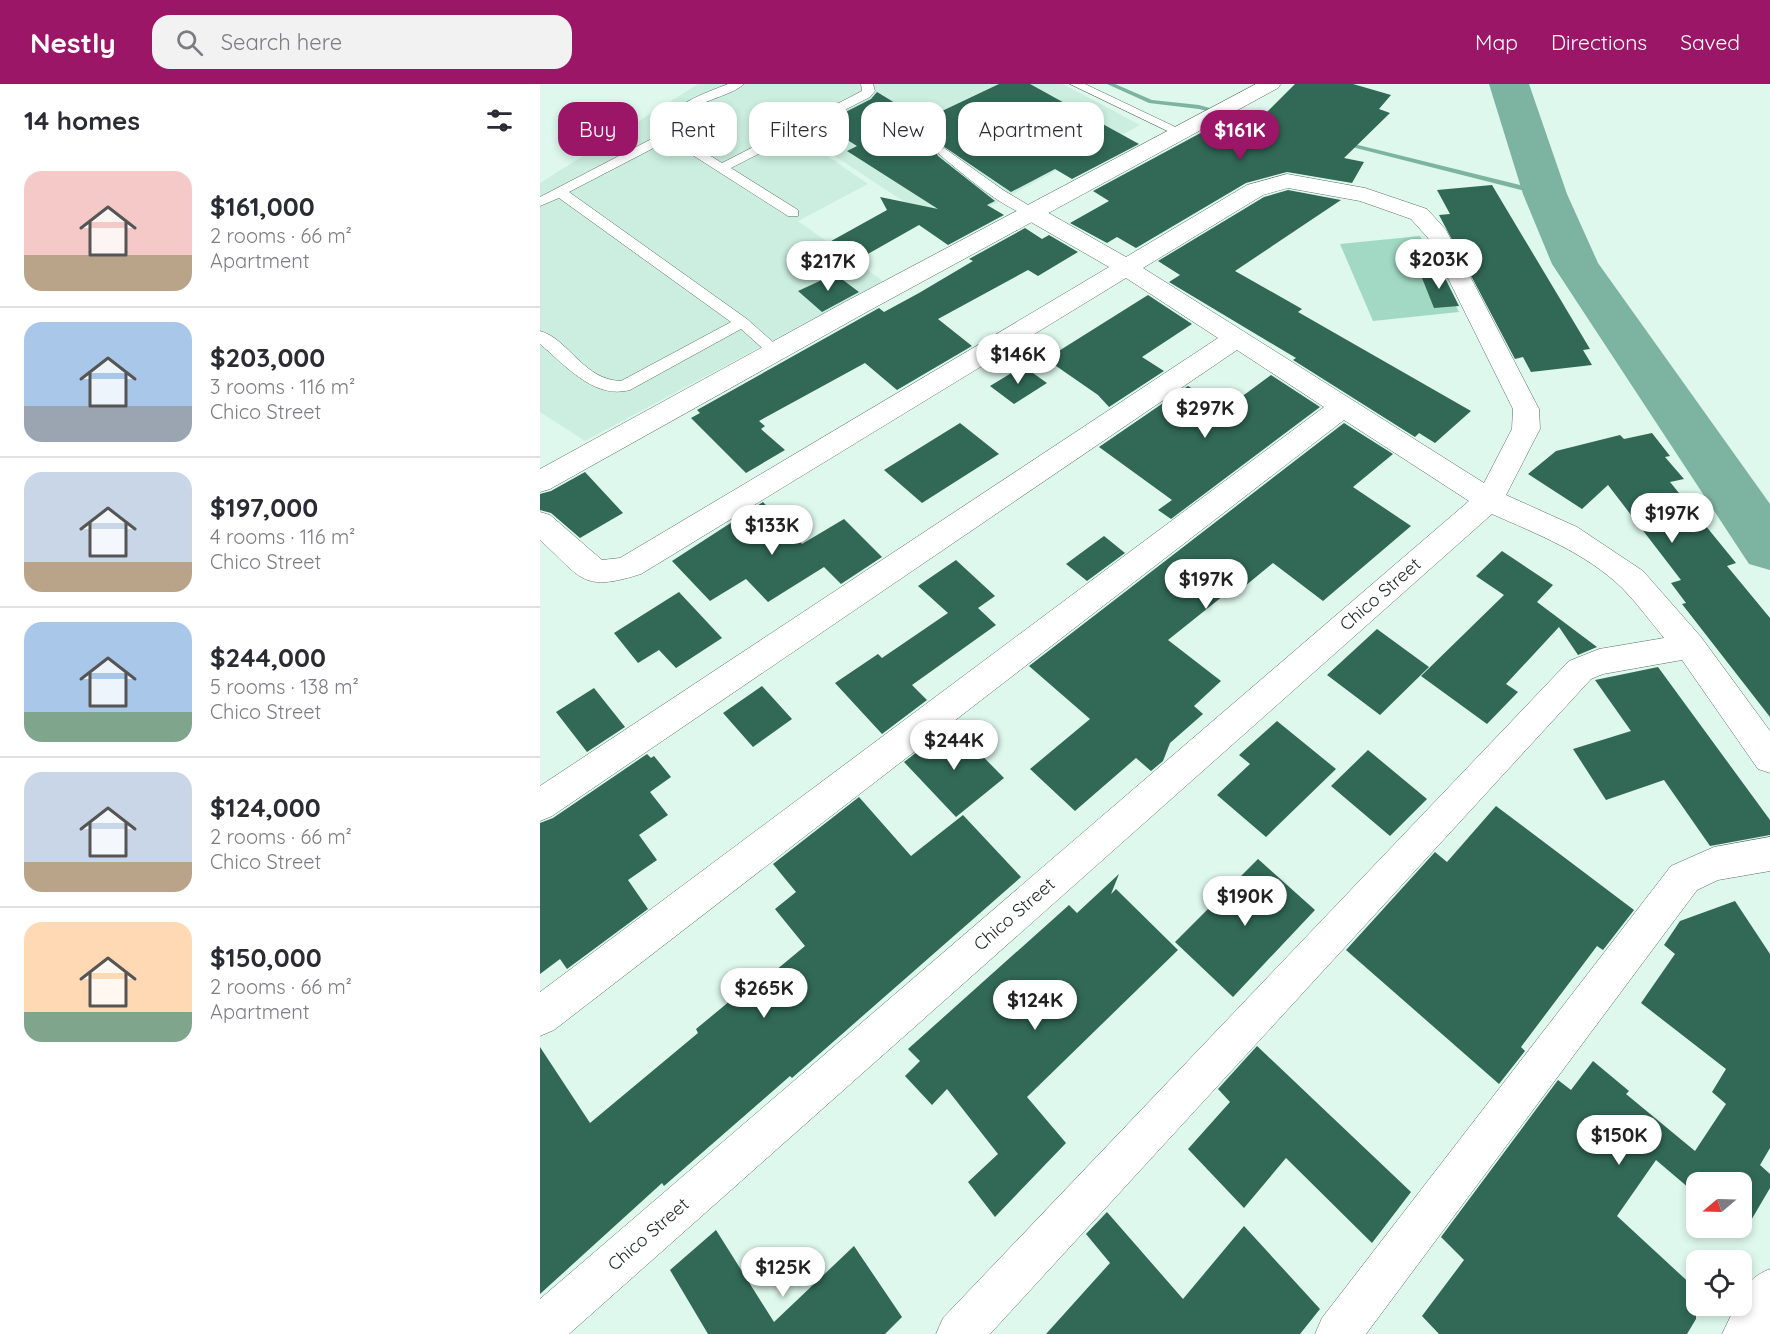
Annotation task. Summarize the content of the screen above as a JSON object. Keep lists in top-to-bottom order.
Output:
{
  "streets": {
    "street": ["Chico Street"]
  },
  "north": "left",
  "page": {
    "header": "Nestly",
    "search": "Search here",
    "nav": ["Map", "Directions", "Saved"],
    "heading": "14 homes",
    "chip": [
      "Buy",
      "Rent",
      "Filters",
      "New",
      "Apartment"
    ],
    "price": [
      "$161K",
      "$203K",
      "$217K",
      "$146K",
      "$297K",
      "$197K",
      "$133K",
      "$197K",
      "$244K",
      "$190K",
      "$265K",
      "$124K",
      "$150K",
      "$125K"
    ],
    "list": [
      {
        "name": "$161,000",
        "note": "2 rooms · 66 m² · Apartment"
      },
      {
        "name": "$203,000",
        "note": "3 rooms · 116 m² · Chico Street"
      },
      {
        "name": "$197,000",
        "note": "4 rooms · 116 m² · Chico Street"
      },
      {
        "name": "$244,000",
        "note": "5 rooms · 138 m² · Chico Street"
      },
      {
        "name": "$124,000",
        "note": "2 rooms · 66 m² · Chico Street"
      },
      {
        "name": "$150,000",
        "note": "2 rooms · 66 m² · Apartment"
      }
    ]
  }
}
